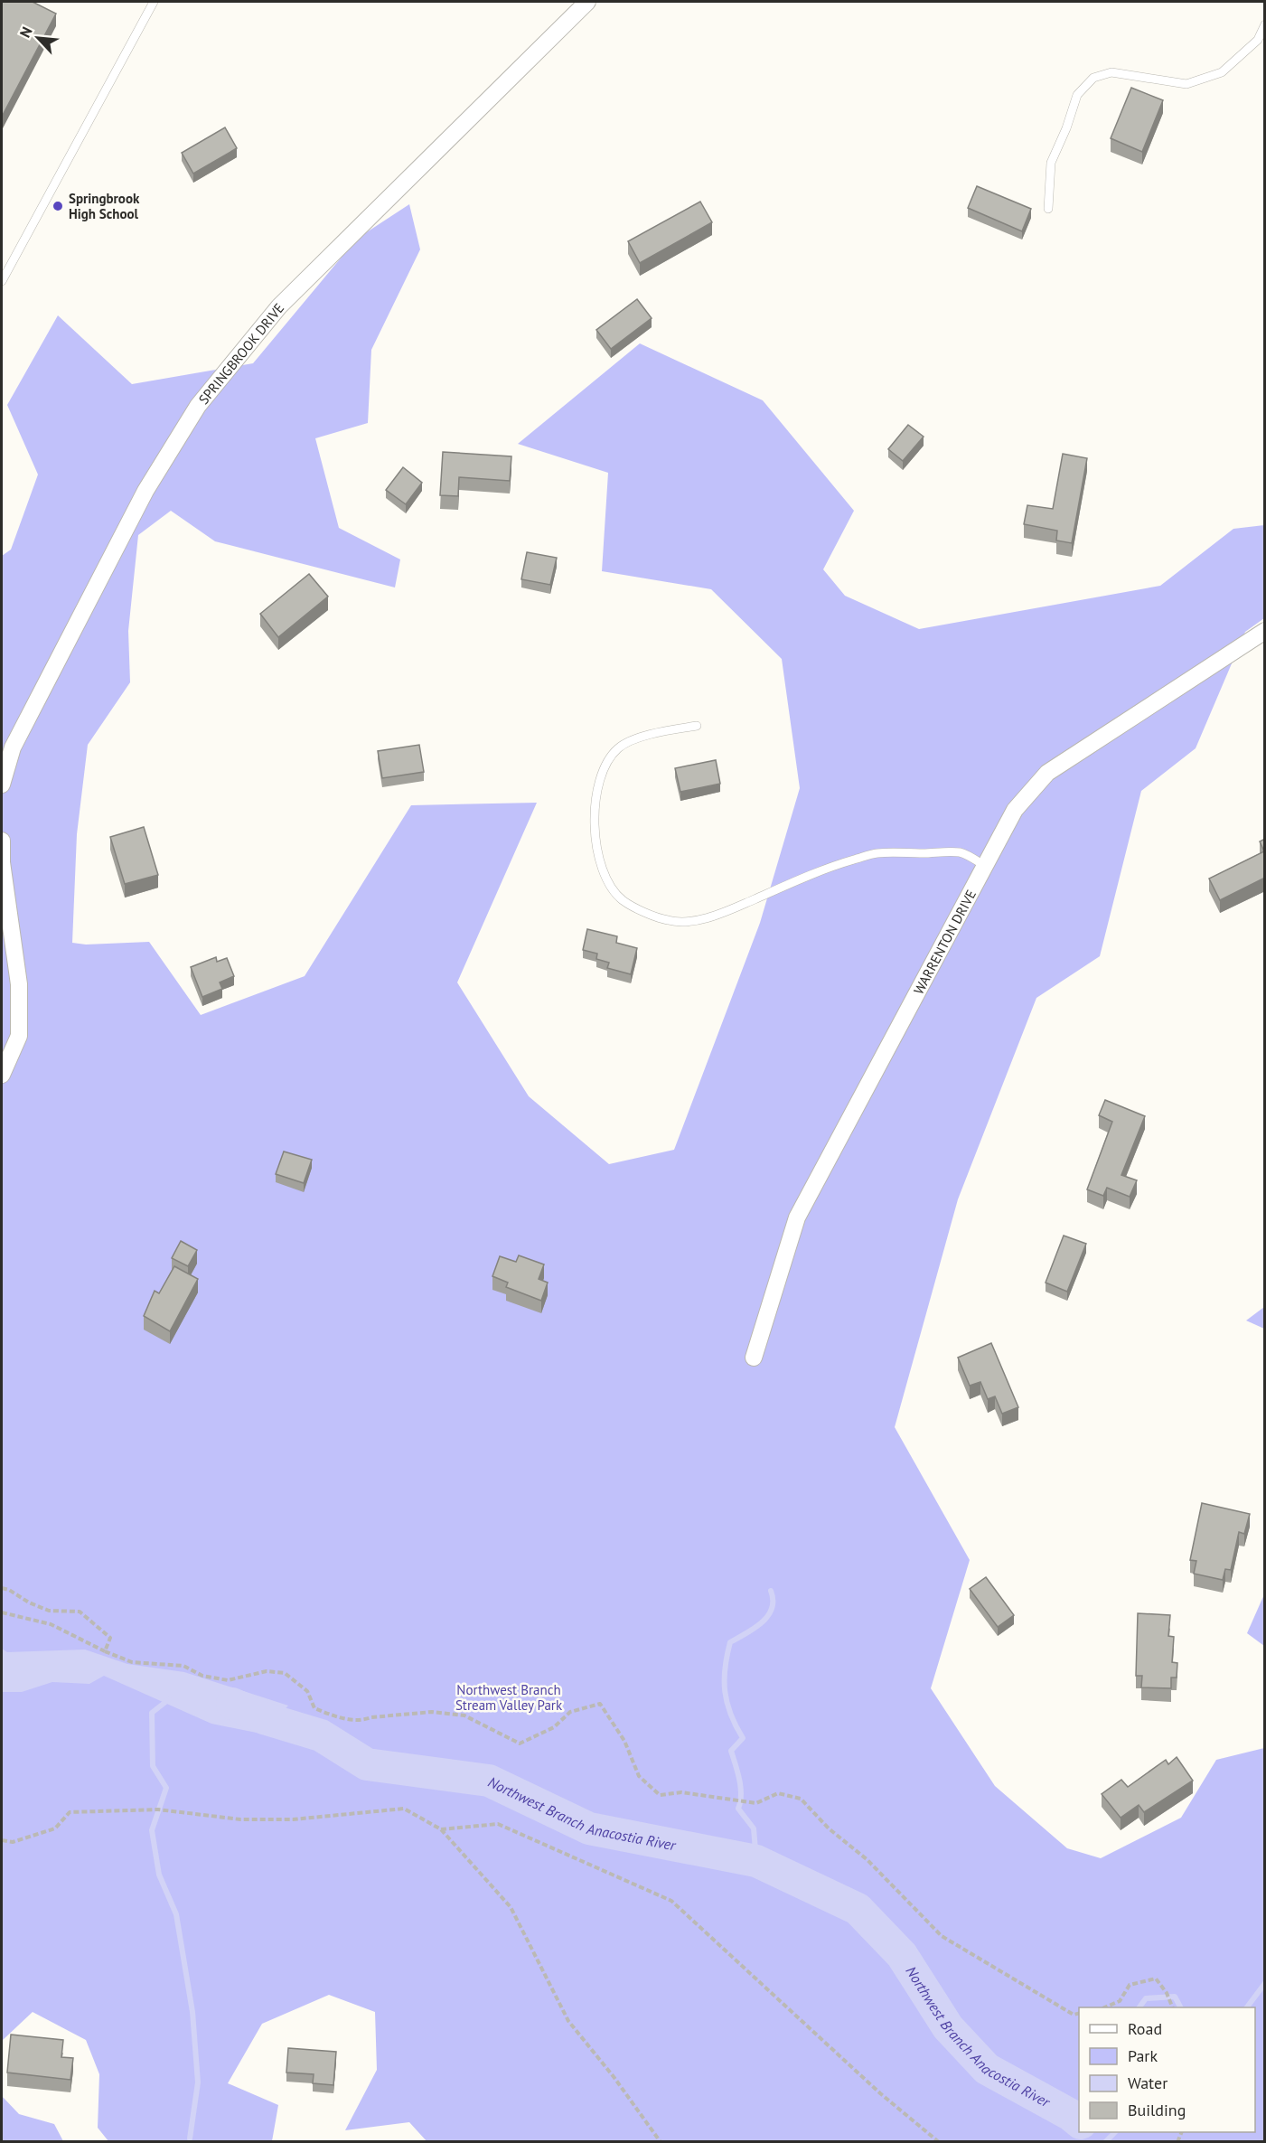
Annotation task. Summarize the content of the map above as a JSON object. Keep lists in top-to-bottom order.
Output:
{
  "streets": {
    "street": ["SPRINGBROOK DRIVE", "WARRENTON DRIVE"]
  },
  "water": ["Northwest Branch Anacostia River"],
  "parks": ["Northwest Branch Stream Valley Park"],
  "places": ["Springbrook High School"],
  "legend": [
    "Road",
    "Park",
    "Water",
    "Building"
  ],
  "north": "top left"
}
